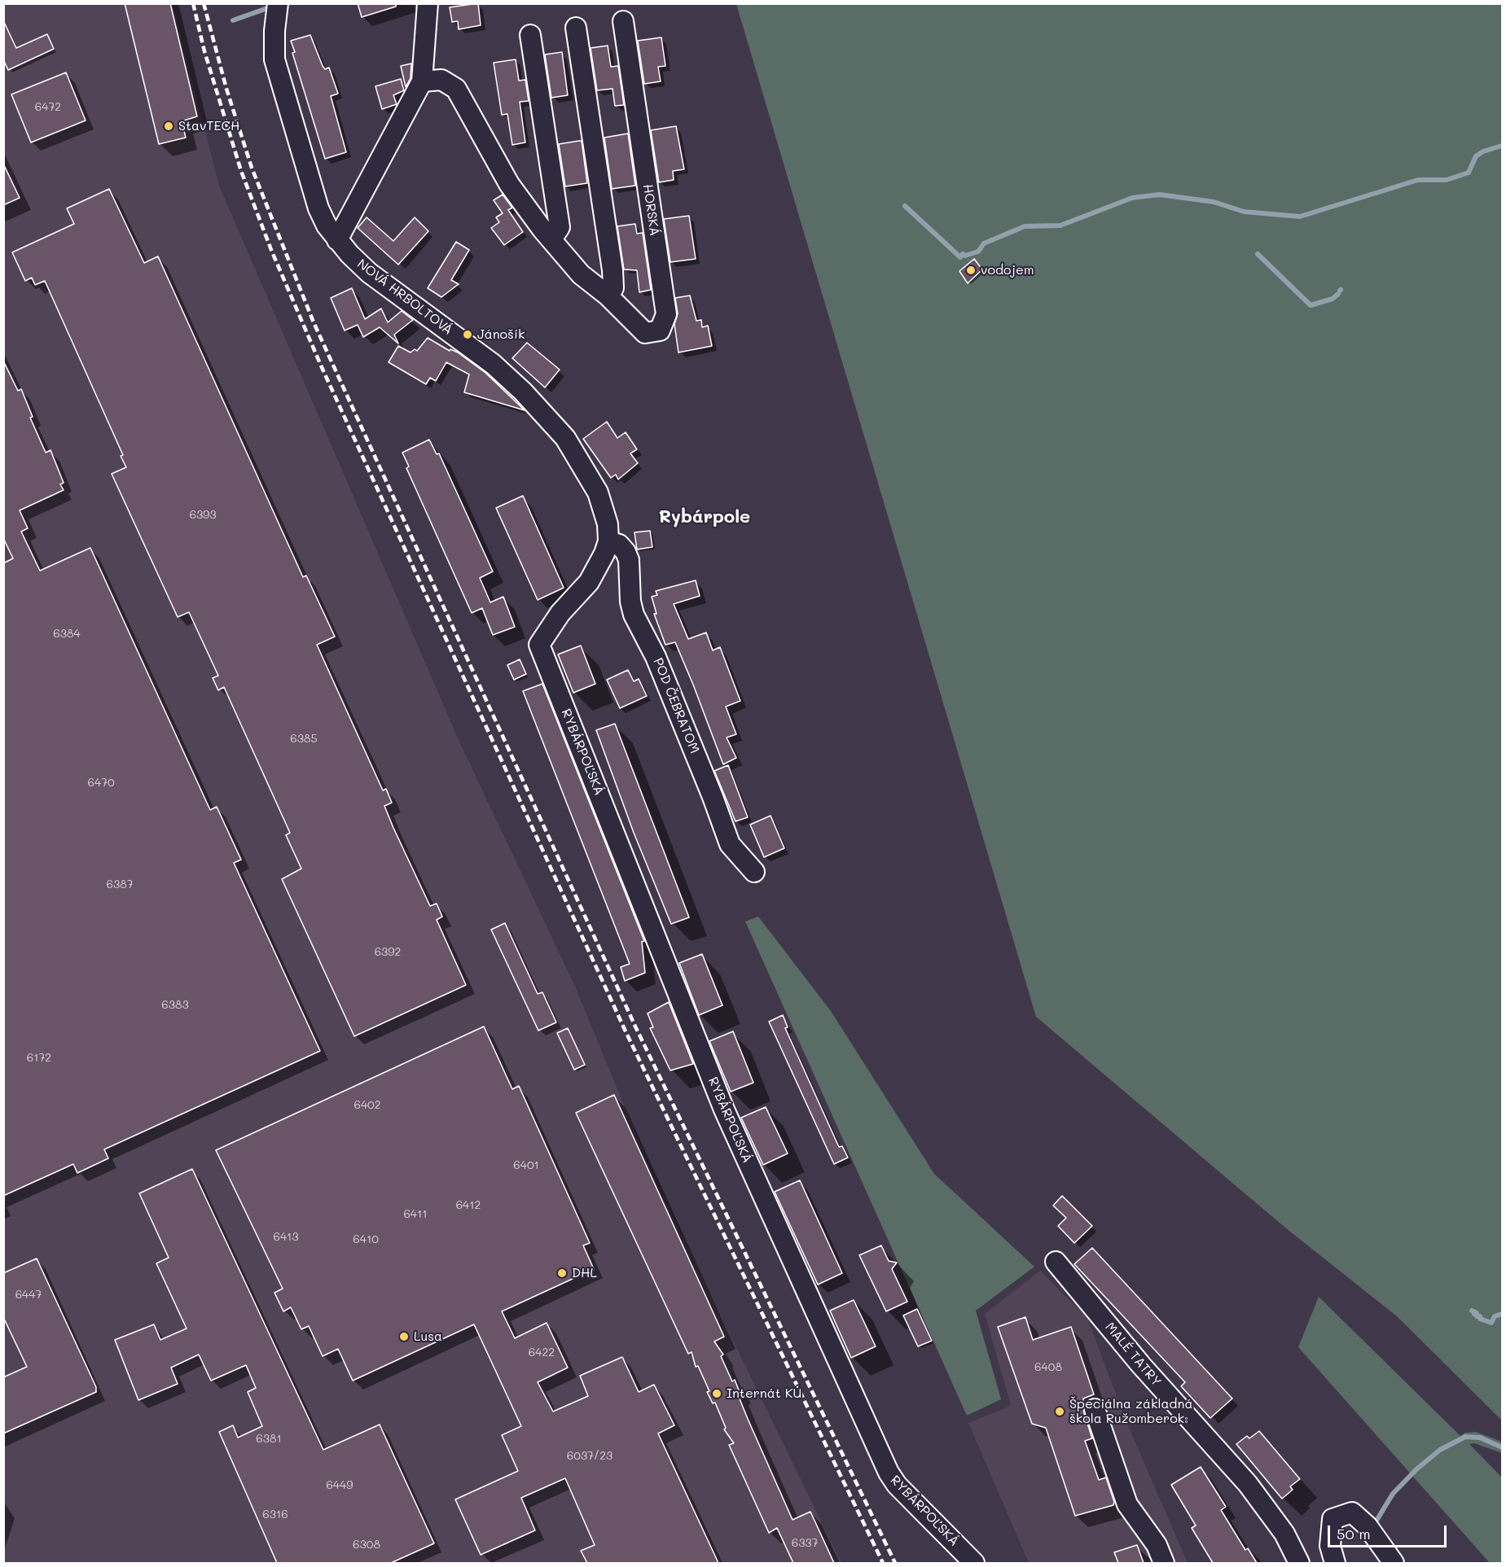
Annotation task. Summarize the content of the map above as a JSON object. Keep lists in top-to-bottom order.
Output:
{
  "streets": {
    "street": [
      "HORSKÁ",
      "NOVÁ HRBOLTOVÁ",
      "POD ČEBRATOM",
      "RYBÁRPOĽSKÁ",
      "MALÉ TATRY"
    ]
  },
  "crossings": [
    ["NOVÁ HRBOLTOVÁ", "POD ČEBRATOM"],
    ["NOVÁ HRBOLTOVÁ", "RYBÁRPOĽSKÁ"]
  ],
  "districts": ["Rybárpole"],
  "places": [
    "StavTECH",
    "vodojem",
    "Jánošík",
    "DHL",
    "Lusa",
    "Internát KÚ",
    "Špeciálna základná škola Ružomberok:"
  ],
  "house_numbers": [
    "6472",
    "6393",
    "6384",
    "6385",
    "6470",
    "6387",
    "6392",
    "6383",
    "6172",
    "6402",
    "6401",
    "6412",
    "6411",
    "6413",
    "6410",
    "6447",
    "6422",
    "6408",
    "6381",
    "6037/23",
    "6449",
    "6316",
    "6337",
    "6308"
  ],
  "scale_bar": "50 m"
}
